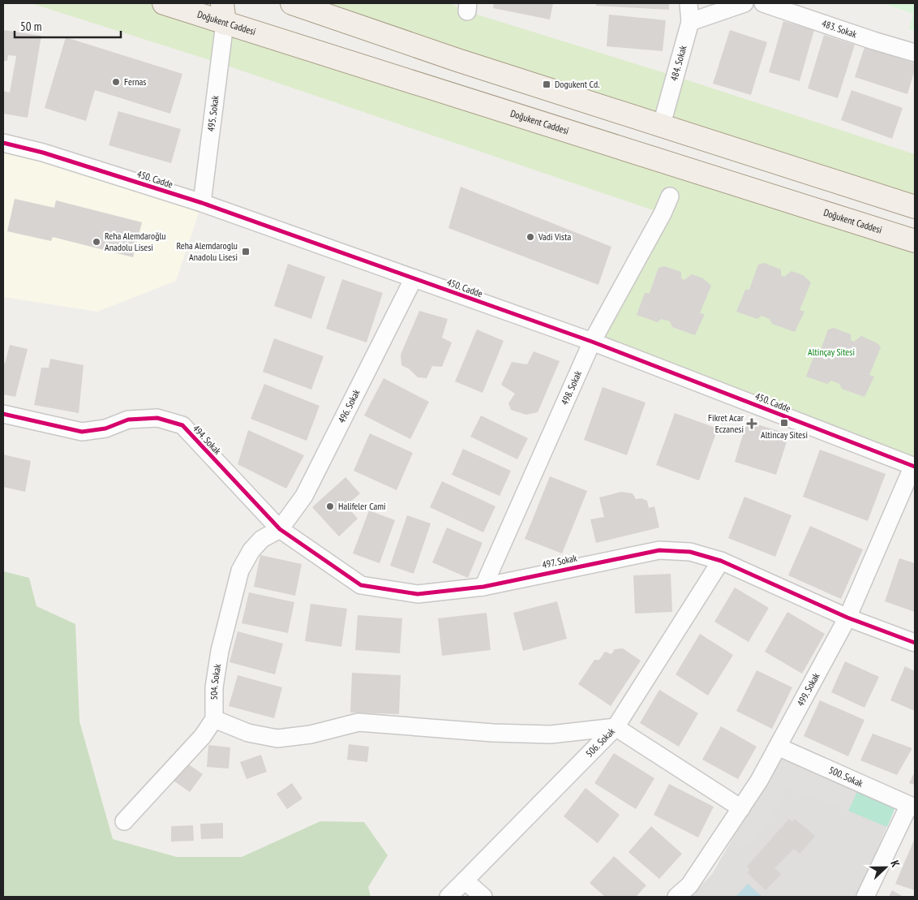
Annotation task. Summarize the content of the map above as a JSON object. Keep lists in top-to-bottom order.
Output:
{
  "streets": {
    "main road": ["Doğukent Caddesi"],
    "street": [
      "483. Sokak",
      "484. Sokak",
      "495. Sokak",
      "450. Cadde",
      "498. Sokak",
      "496. Sokak",
      "494. Sokak",
      "497. Sokak",
      "504. Sokak",
      "499. Sokak",
      "506. Sokak",
      "500. Sokak"
    ]
  },
  "crossings": [
    ["Doğukent Caddesi", "495. Sokak"],
    ["495. Sokak", "450. Cadde"],
    ["450. Cadde", "498. Sokak"],
    ["450. Cadde", "496. Sokak"],
    ["450. Cadde", "499. Sokak"],
    ["498. Sokak", "497. Sokak"],
    ["496. Sokak", "494. Sokak"],
    ["496. Sokak", "497. Sokak"],
    ["496. Sokak", "504. Sokak"],
    ["494. Sokak", "497. Sokak"],
    ["494. Sokak", "504. Sokak"],
    ["497. Sokak", "504. Sokak"],
    ["497. Sokak", "499. Sokak"],
    ["497. Sokak", "506. Sokak"],
    ["499. Sokak", "500. Sokak"]
  ],
  "parks": ["Altinçay Sitesi"],
  "places": {
    "other": [
      "Fernas",
      "Vadi Vista",
      "Reha Alemdaroğlu Anadolu Lisesi",
      "Halifeler Cami"
    ],
    "transit": ["Dogukent Cd.", "Reha Alemdaroglu Anadolu Lisesi", "Altincay Sitesi"],
    "health": ["Fikret Acar Eczanesi"]
  },
  "scale_bar": "50 m",
  "north": "right"
}
